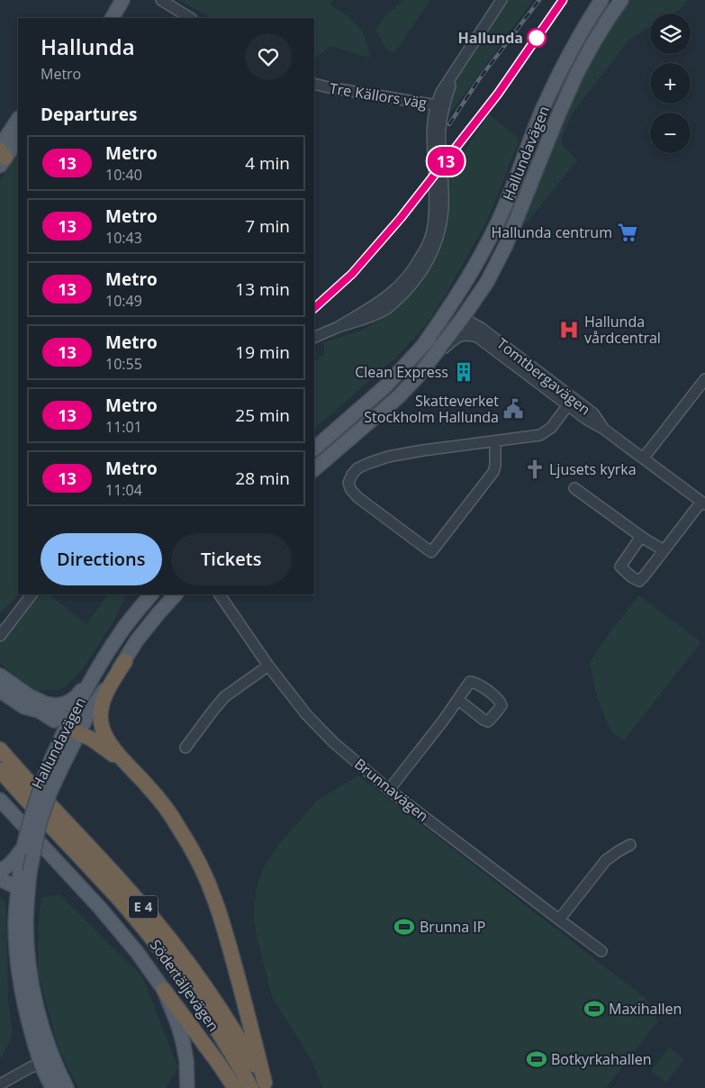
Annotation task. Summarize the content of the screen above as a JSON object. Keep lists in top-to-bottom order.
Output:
{
  "streets": {
    "highway": ["E 4", "Södertäljevägen"],
    "main road": ["Hallundavägen"],
    "street": ["Tre Källors väg", "Tomtbergavägen", "Brunnavägen"]
  },
  "crossings": [
    ["Hallundavägen", "Tomtbergavägen"]
  ],
  "places": {
    "other": ["Hallunda"],
    "supermarket": ["Hallunda centrum"],
    "hospital": ["Hallunda vårdcentral"],
    "building": ["Clean Express"],
    "public building": ["Skatteverket Stockholm Hallunda"],
    "church": ["Ljusets kyrka"],
    "sports": ["Brunna IP", "Maxihallen", "Botkyrkahallen"]
  },
  "lines": ["metro line 13"],
  "page": {
    "on_map": "13",
    "map_buttons": ["+", "−"],
    "heading": [
      ["Hallunda", "Metro"],
      "Departures"
    ],
    "list": [
      {
        "mark": "13",
        "name": "Metro",
        "note": "10:40",
        "value": "4 min"
      },
      {
        "mark": "13",
        "name": "Metro",
        "note": "10:43",
        "value": "7 min"
      },
      {
        "mark": "13",
        "name": "Metro",
        "note": "10:49",
        "value": "13 min"
      },
      {
        "mark": "13",
        "name": "Metro",
        "note": "10:55",
        "value": "19 min"
      },
      {
        "mark": "13",
        "name": "Metro",
        "note": "11:01",
        "value": "25 min"
      },
      {
        "mark": "13",
        "name": "Metro",
        "note": "11:04",
        "value": "28 min"
      }
    ],
    "buttons": ["Directions", "Tickets"]
  }
}
